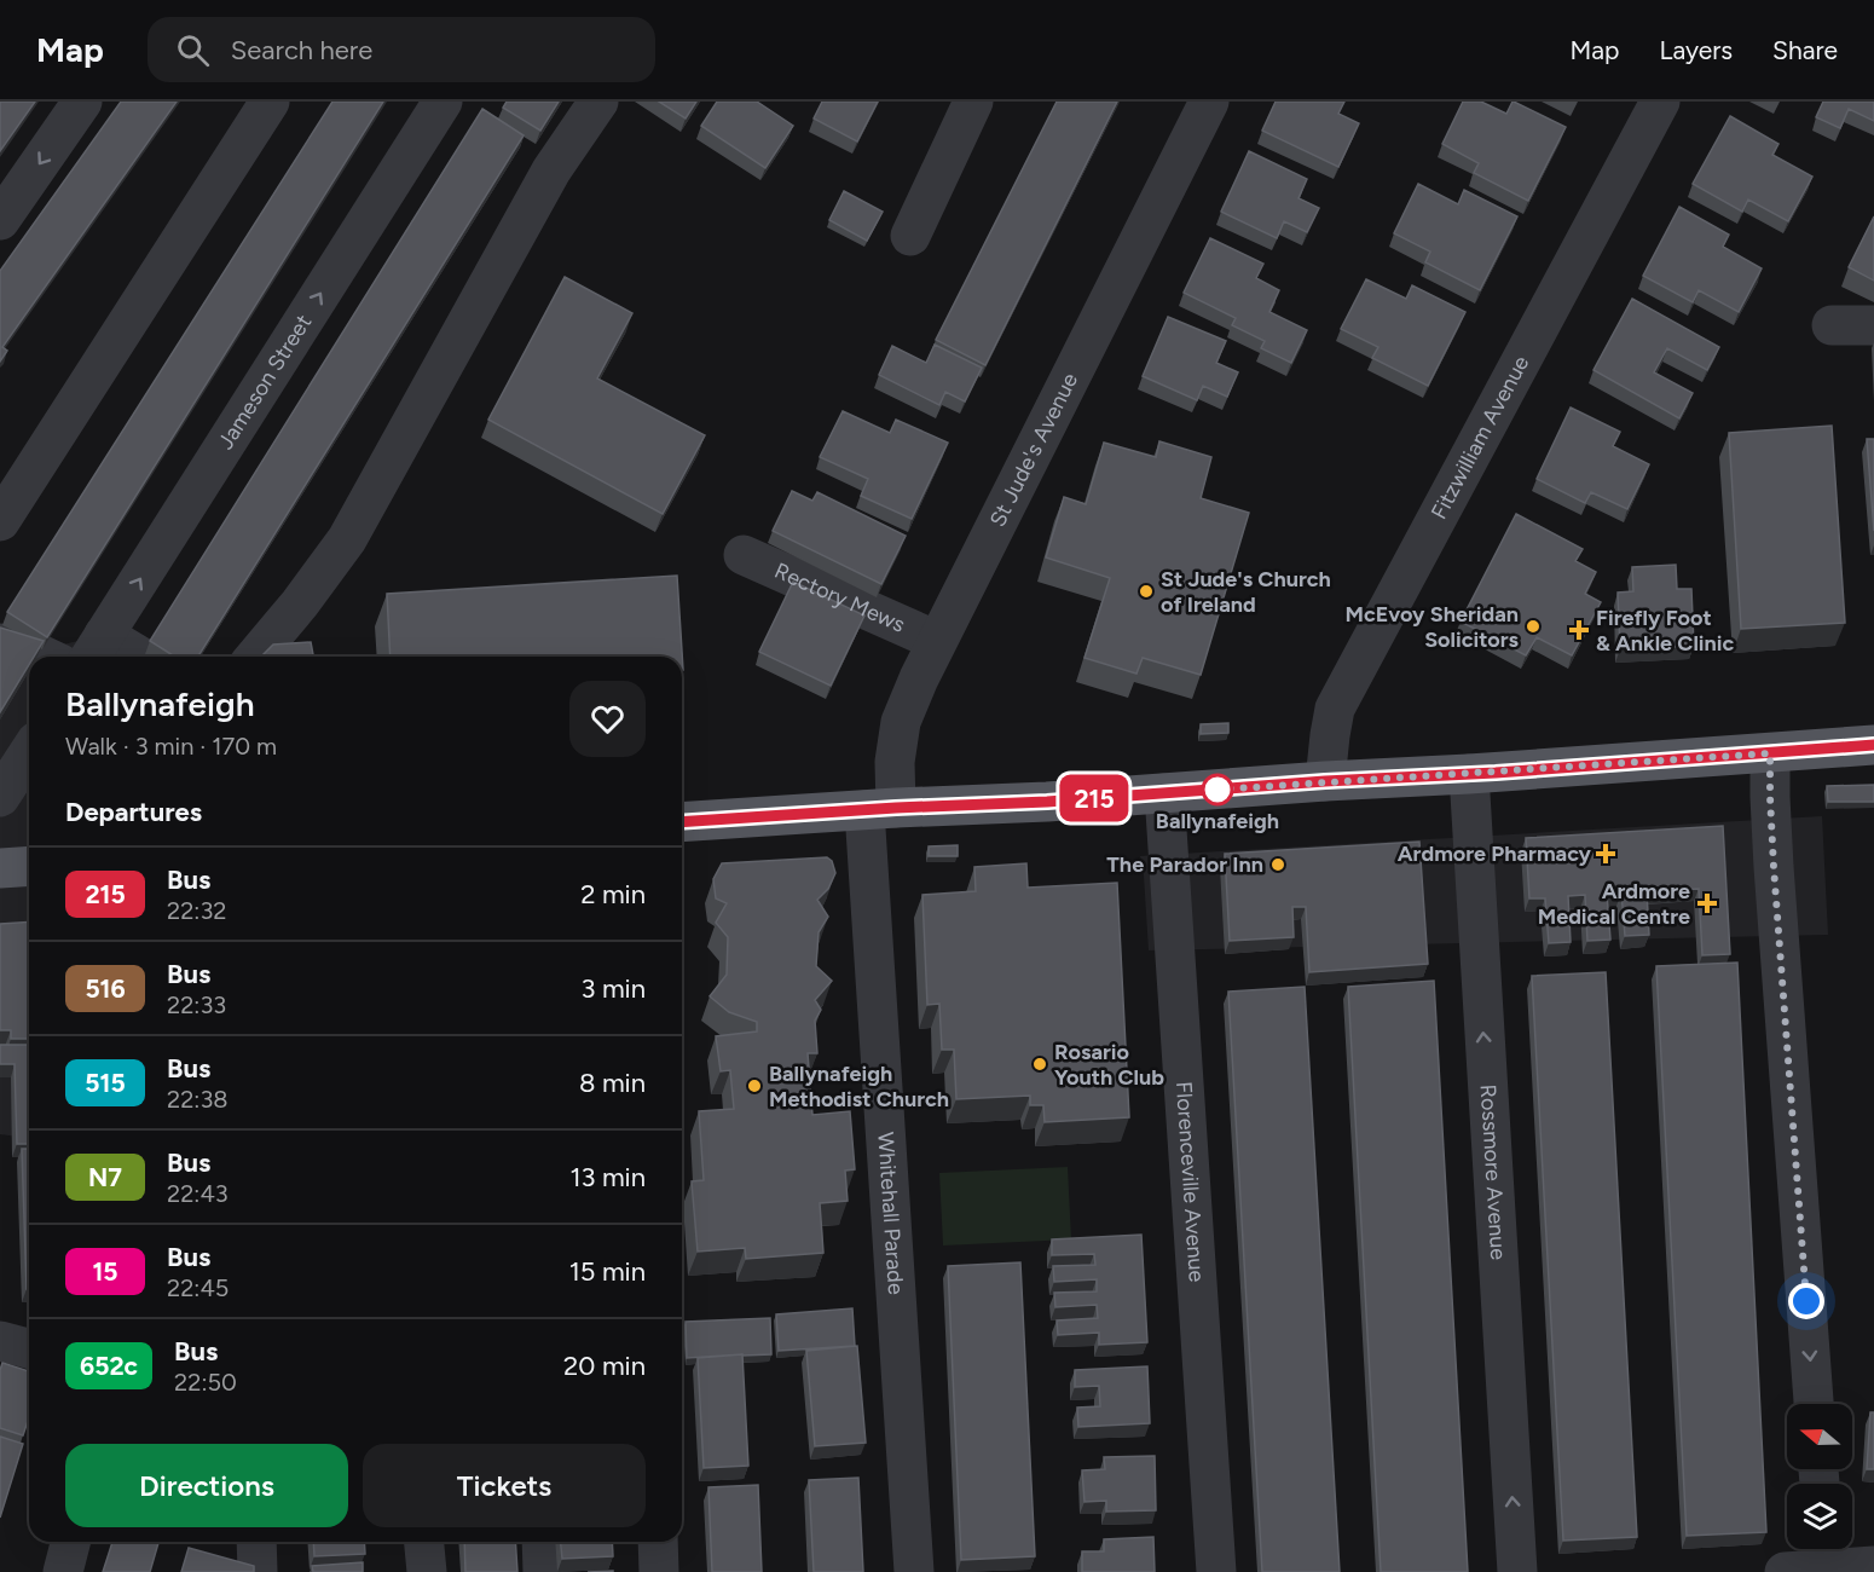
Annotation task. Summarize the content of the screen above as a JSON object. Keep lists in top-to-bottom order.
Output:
{
  "streets": {
    "street": [
      "Jameson Street",
      "Fitzwilliam Avenue",
      "St Jude's Avenue",
      "Rectory Mews",
      "Rossmore Avenue",
      "Florenceville Avenue",
      "Whitehall Parade"
    ]
  },
  "crossings": [
    ["St Jude's Avenue", "Rectory Mews"],
    ["St Jude's Avenue", "Whitehall Parade"]
  ],
  "places": {
    "other": [
      "St Jude's Church of Ireland",
      "McEvoy Sheridan Solicitors",
      "Ballynafeigh",
      "The Parador Inn",
      "Rosario Youth Club",
      "Ballynafeigh Methodist Church"
    ],
    "health": ["Firefly Foot & Ankle Clinic", "Ardmore Pharmacy", "Ardmore Medical Centre"]
  },
  "lines": ["bus line 215"],
  "north": "left",
  "page": {
    "header": "Map",
    "search": "Search here",
    "nav": ["Map", "Layers", "Share"],
    "on_map": "215",
    "heading": [
      ["Ballynafeigh", "Walk · 3 min · 170 m"],
      "Departures"
    ],
    "list": [
      {
        "mark": "215",
        "name": "Bus",
        "note": "22:32",
        "value": "2 min"
      },
      {
        "mark": "516",
        "name": "Bus",
        "note": "22:33",
        "value": "3 min"
      },
      {
        "mark": "515",
        "name": "Bus",
        "note": "22:38",
        "value": "8 min"
      },
      {
        "mark": "N7",
        "name": "Bus",
        "note": "22:43",
        "value": "13 min"
      },
      {
        "mark": "15",
        "name": "Bus",
        "note": "22:45",
        "value": "15 min"
      },
      {
        "mark": "652c",
        "name": "Bus",
        "note": "22:50",
        "value": "20 min"
      }
    ],
    "buttons": ["Directions", "Tickets"]
  }
}
